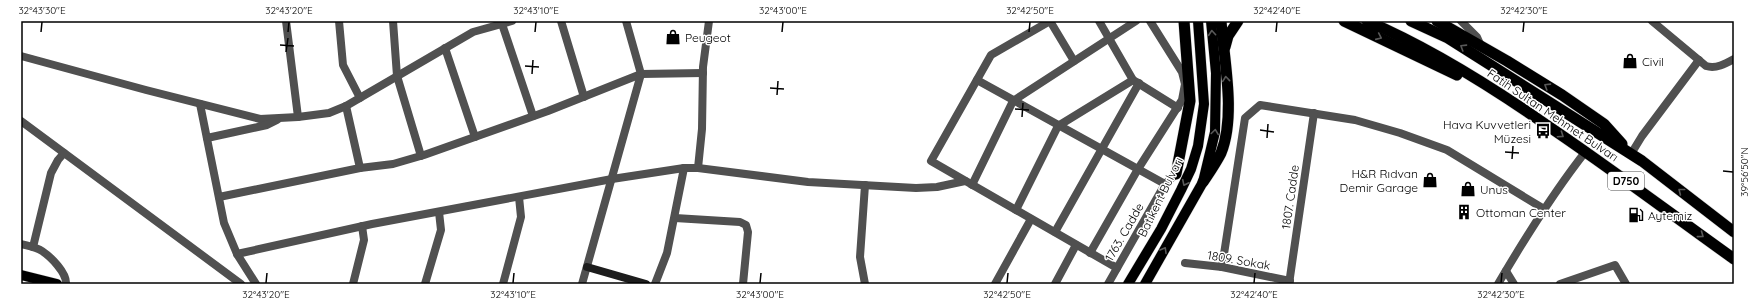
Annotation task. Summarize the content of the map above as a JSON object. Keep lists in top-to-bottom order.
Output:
{
  "streets": {
    "highway": ["Fatih Sultan Mehmet Bulvarı", "D750"],
    "main road": ["Batıkent Bulvarı"],
    "street": ["1807. Cadde", "1763. Cadde", "1809. Sokak"]
  },
  "crossings": [
    ["Fatih Sultan Mehmet Bulvarı", "D750"],
    ["1807. Cadde", "1809. Sokak"]
  ],
  "places": {
    "shop": [
      "Peugeot",
      "Civil",
      "H&R Rıdvan Demir Garage",
      "Unus"
    ],
    "bus stop": ["Hava Kuvvetleri Müzesi"],
    "building": ["Ottoman Center"],
    "fuel station": ["Aytemiz"]
  },
  "coordinates": [
    "32°43'30\"E",
    "32°43'20\"E",
    "32°43'10\"E",
    "32°43'00\"E",
    "32°42'50\"E",
    "32°42'40\"E",
    "32°42'30\"E",
    "39°56'50\"N"
  ]
}
